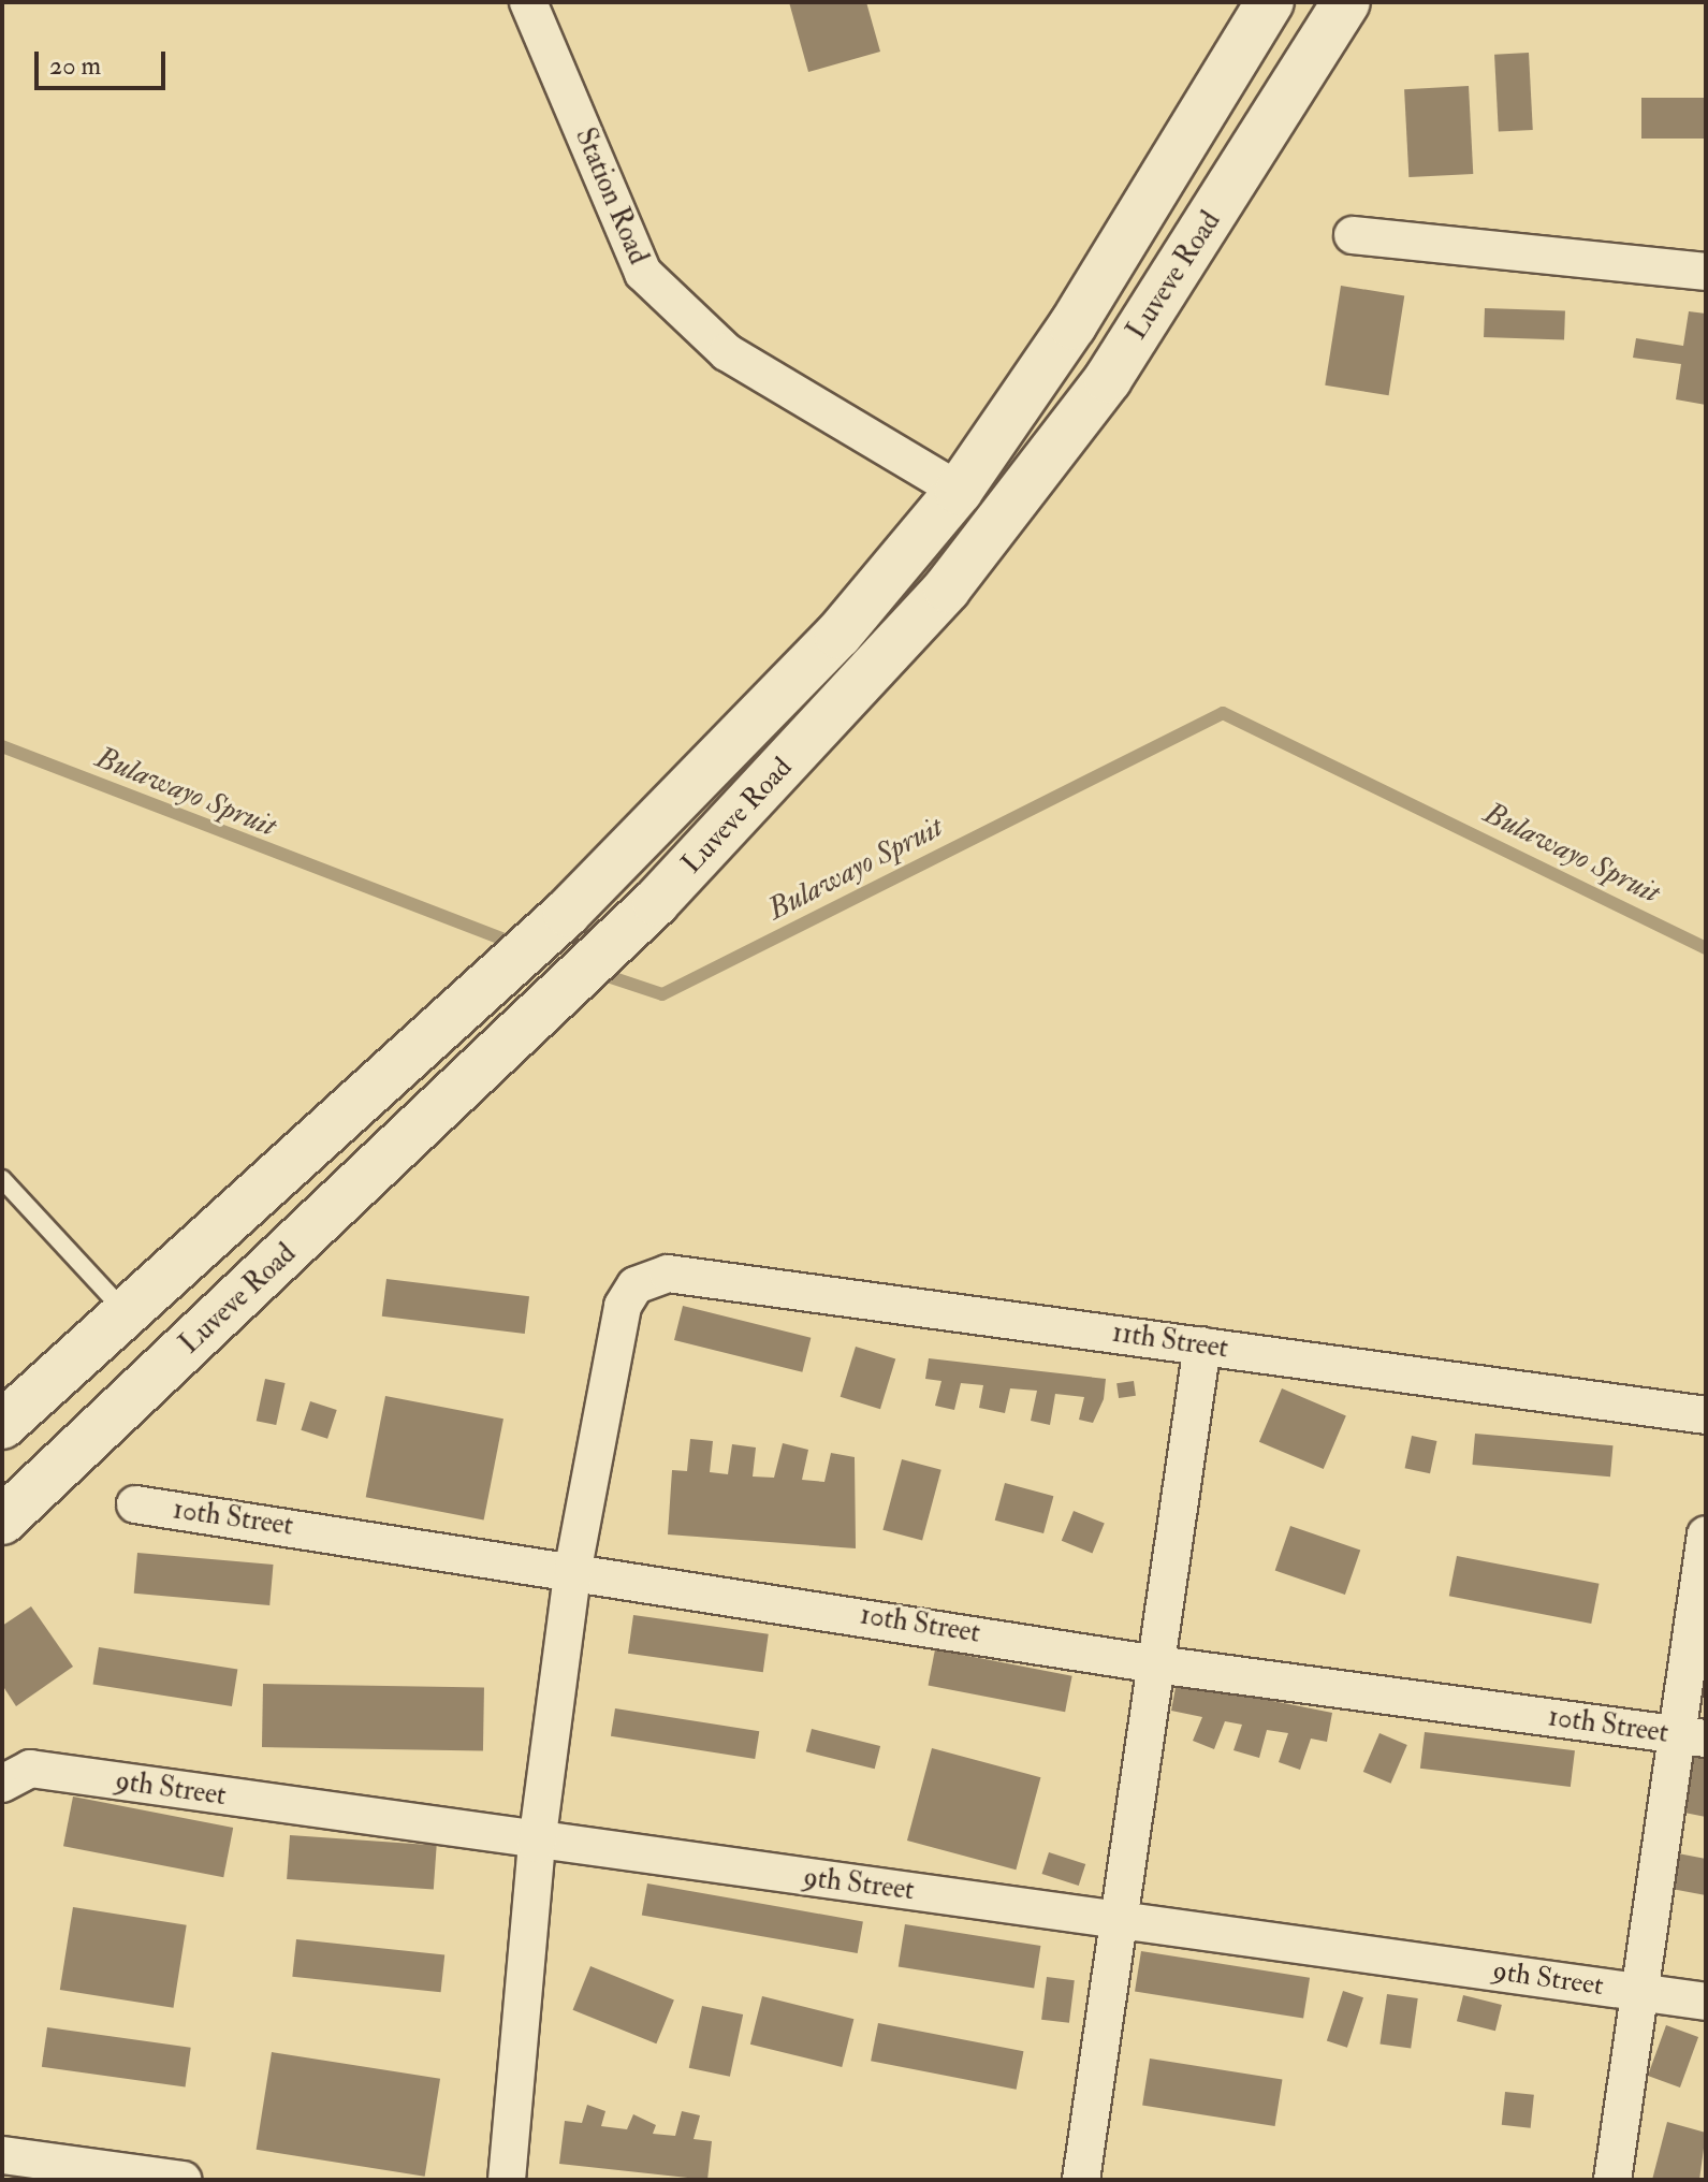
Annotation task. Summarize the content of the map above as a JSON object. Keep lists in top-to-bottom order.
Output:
{
  "streets": {
    "street": [
      "Station Road",
      "Luveve Road",
      "11th Street",
      "10th Street",
      "9th Street"
    ]
  },
  "crossings": [
    ["Station Road", "Luveve Road"],
    ["11th Street", "10th Street"]
  ],
  "water": ["Bulawayo Spruit"],
  "scale_bar": "20 m"
}
